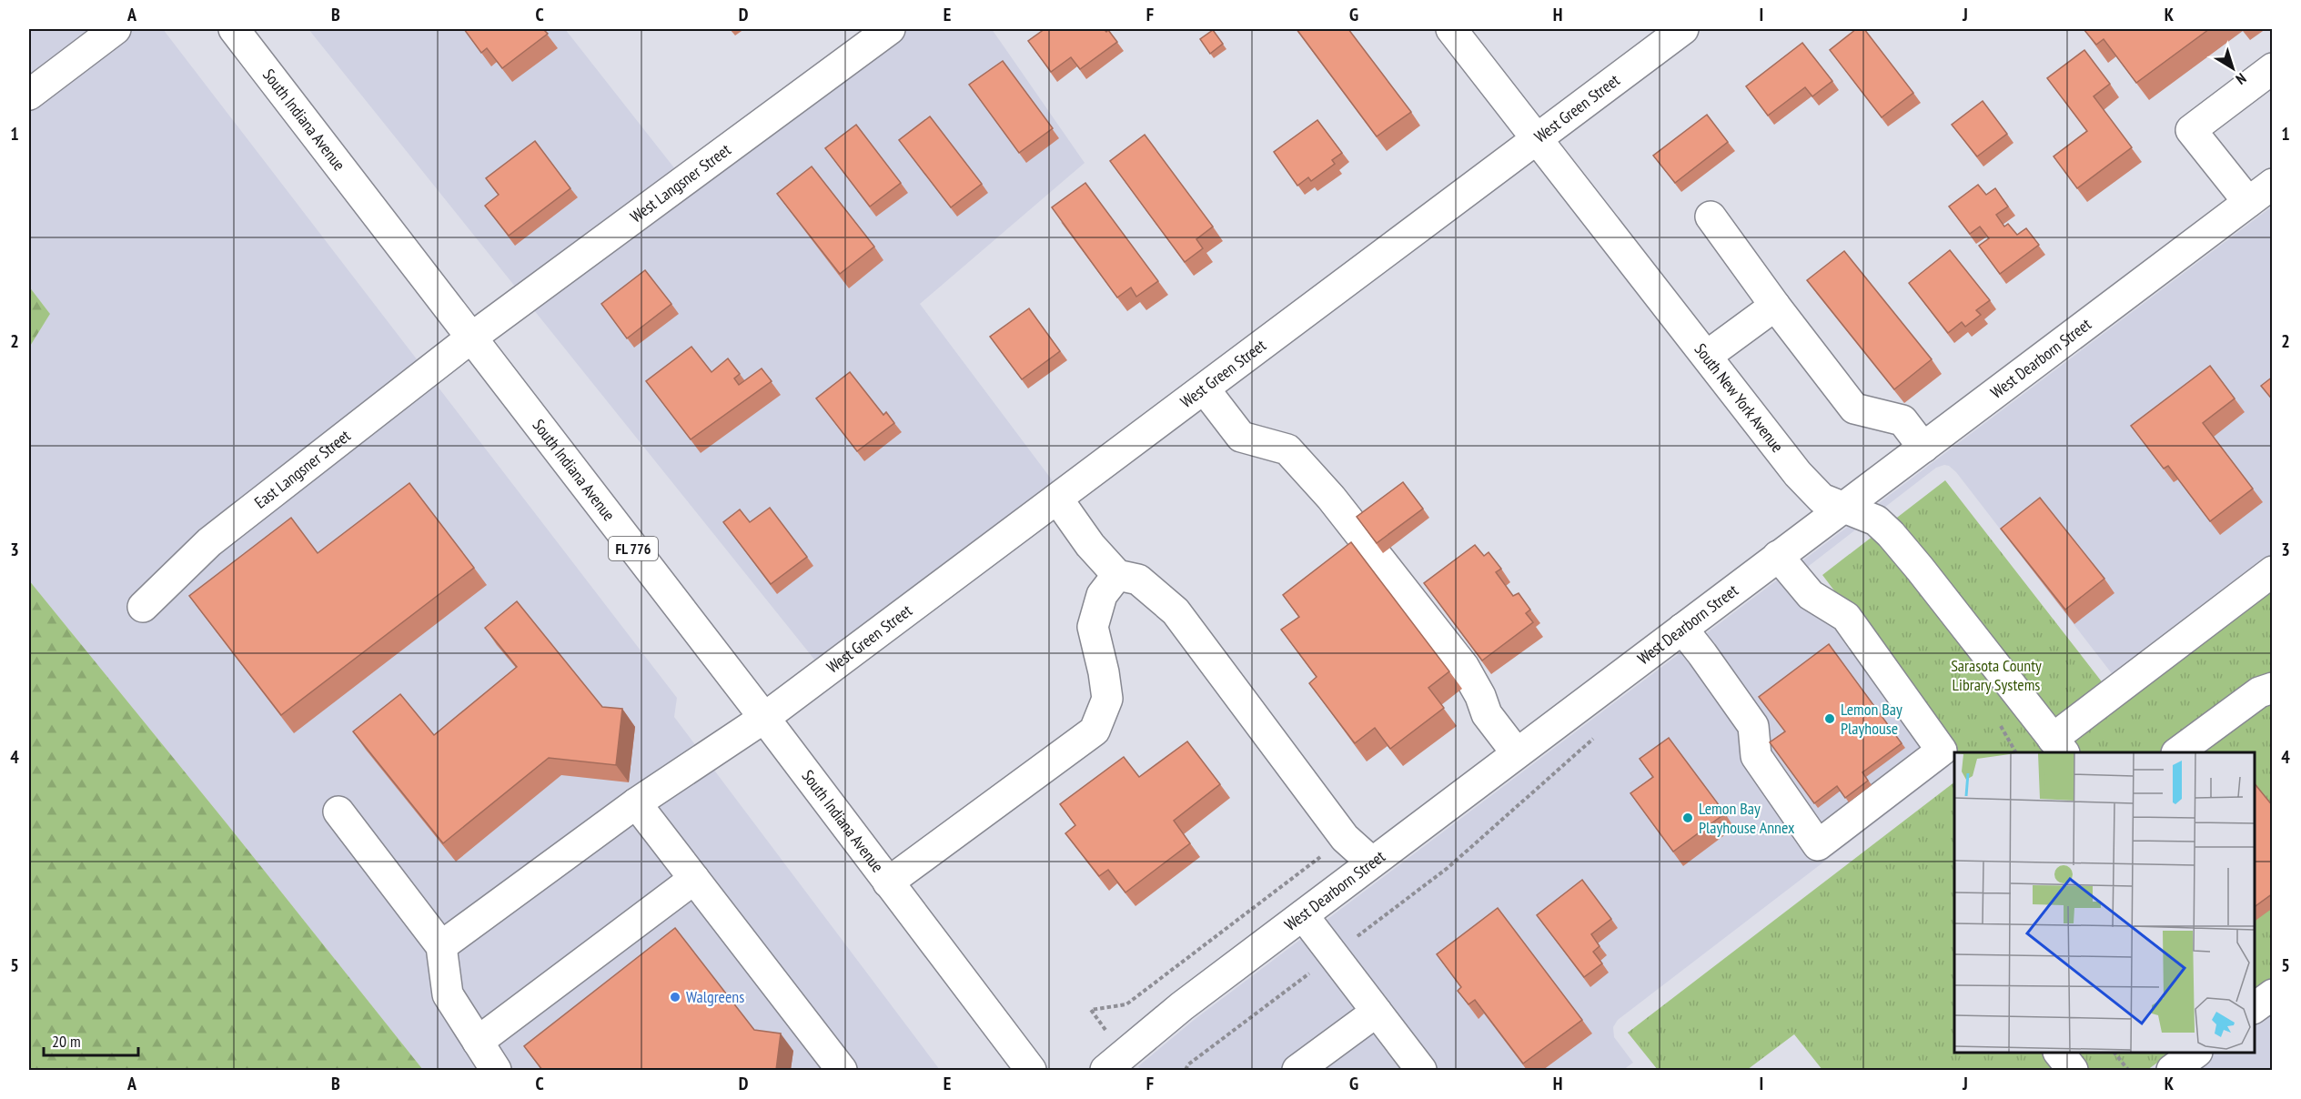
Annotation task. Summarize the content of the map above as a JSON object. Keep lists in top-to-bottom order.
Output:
{
  "streets": {
    "street": [
      "West Green Street",
      "South Indiana Avenue",
      "West Langsner Street",
      "West Dearborn Street",
      "South New York Avenue",
      "East Langsner Street",
      "FL 776"
    ]
  },
  "crossings": [
    ["West Green Street", "South Indiana Avenue"],
    ["West Green Street", "South New York Avenue"],
    ["South Indiana Avenue", "West Langsner Street"],
    ["South Indiana Avenue", "East Langsner Street"],
    ["West Langsner Street", "East Langsner Street"],
    ["West Dearborn Street", "South New York Avenue"]
  ],
  "parks": ["Sarasota County Library Systems"],
  "places": ["Lemon Bay Playhouse", "Lemon Bay Playhouse Annex", "Walgreens"],
  "scale_bar": "20 m",
  "north": "bottom right",
  "grid": {
    "columns": [
      "A",
      "B",
      "C",
      "D",
      "E",
      "F",
      "G",
      "H",
      "I",
      "J",
      "K"
    ],
    "rows": [
      "1",
      "2",
      "3",
      "4",
      "5"
    ]
  }
}
